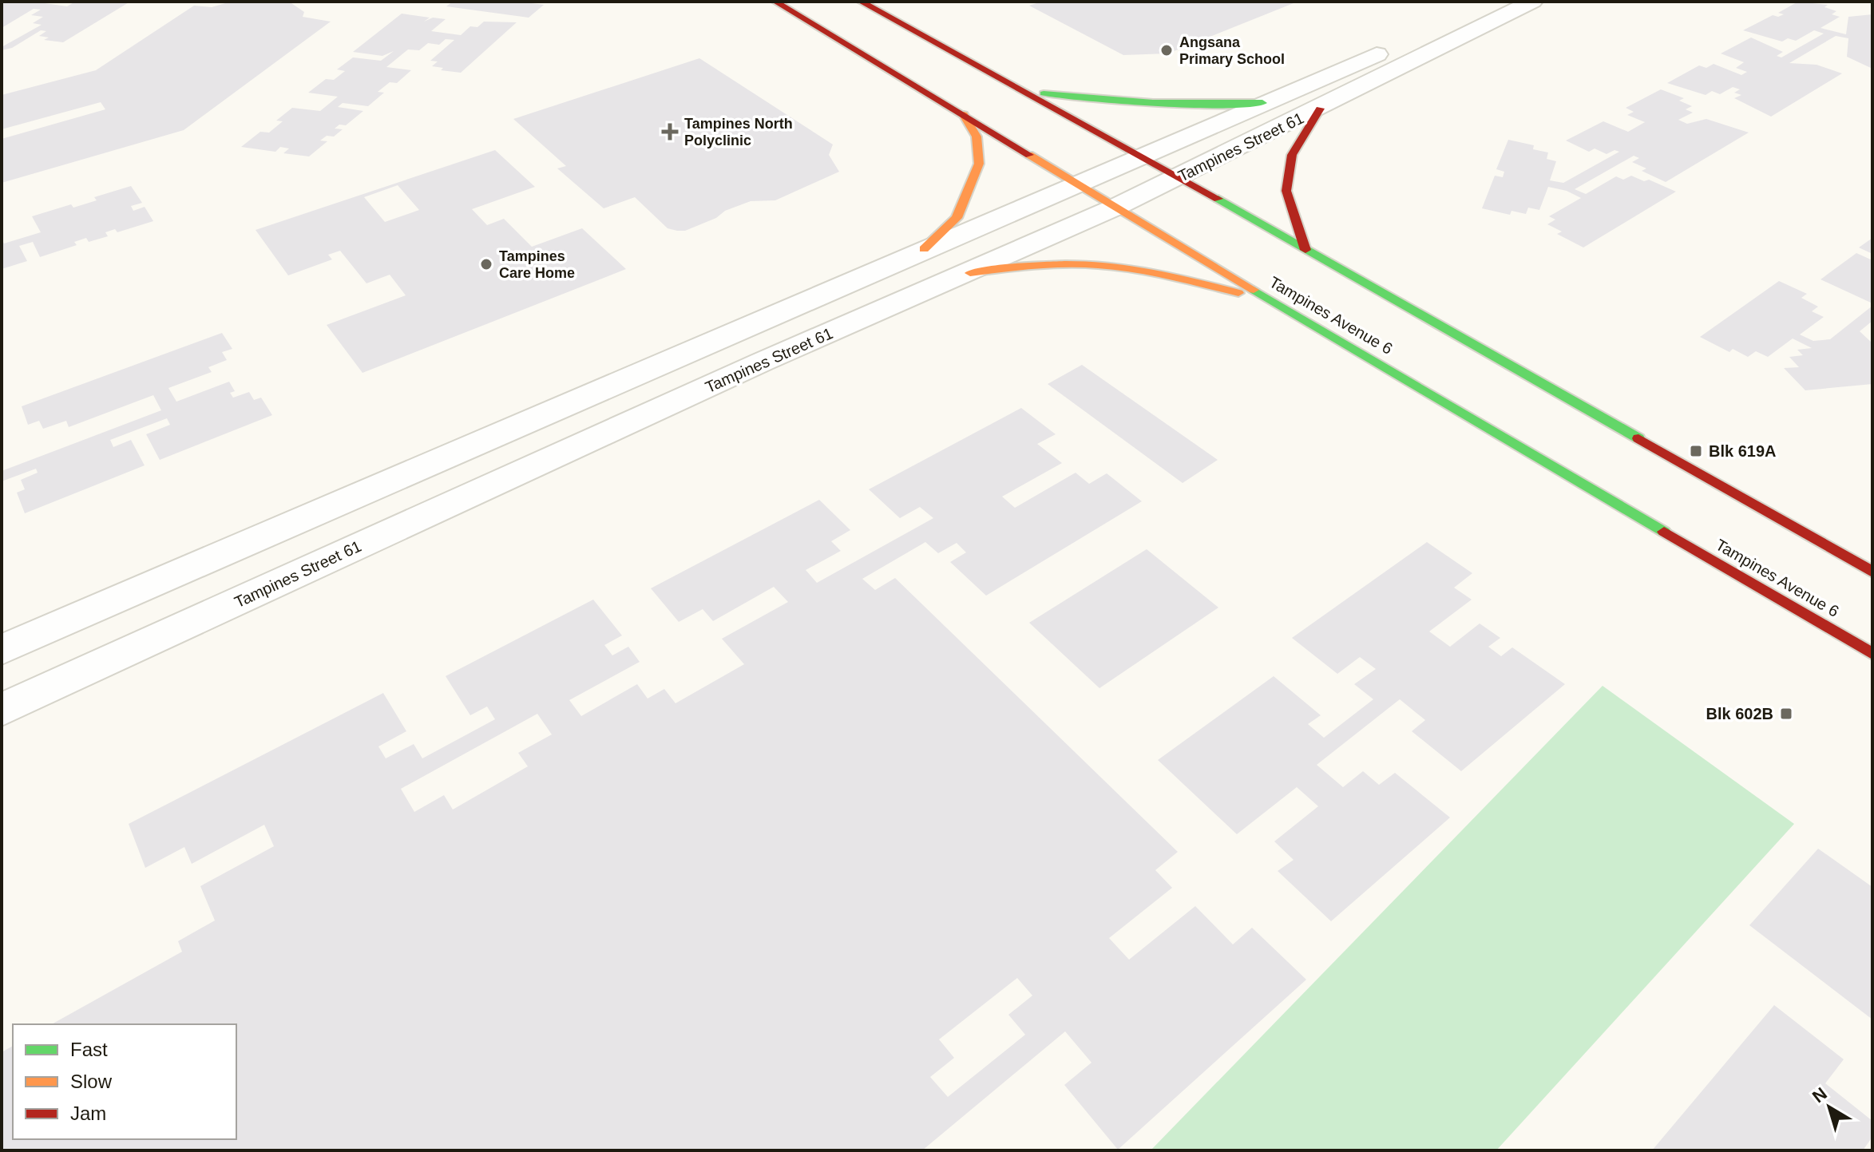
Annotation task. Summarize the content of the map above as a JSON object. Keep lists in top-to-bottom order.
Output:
{
  "streets": {
    "street": ["Tampines Street 61", "Tampines Avenue 6"]
  },
  "crossings": [
    ["Tampines Street 61", "Tampines Avenue 6"]
  ],
  "places": {
    "other": ["Angsana Primary School", "Tampines Care Home"],
    "health": ["Tampines North Polyclinic"],
    "transit": ["Blk 619A", "Blk 602B"]
  },
  "legend": ["Fast", "Slow", "Jam"],
  "north": "top left"
}
